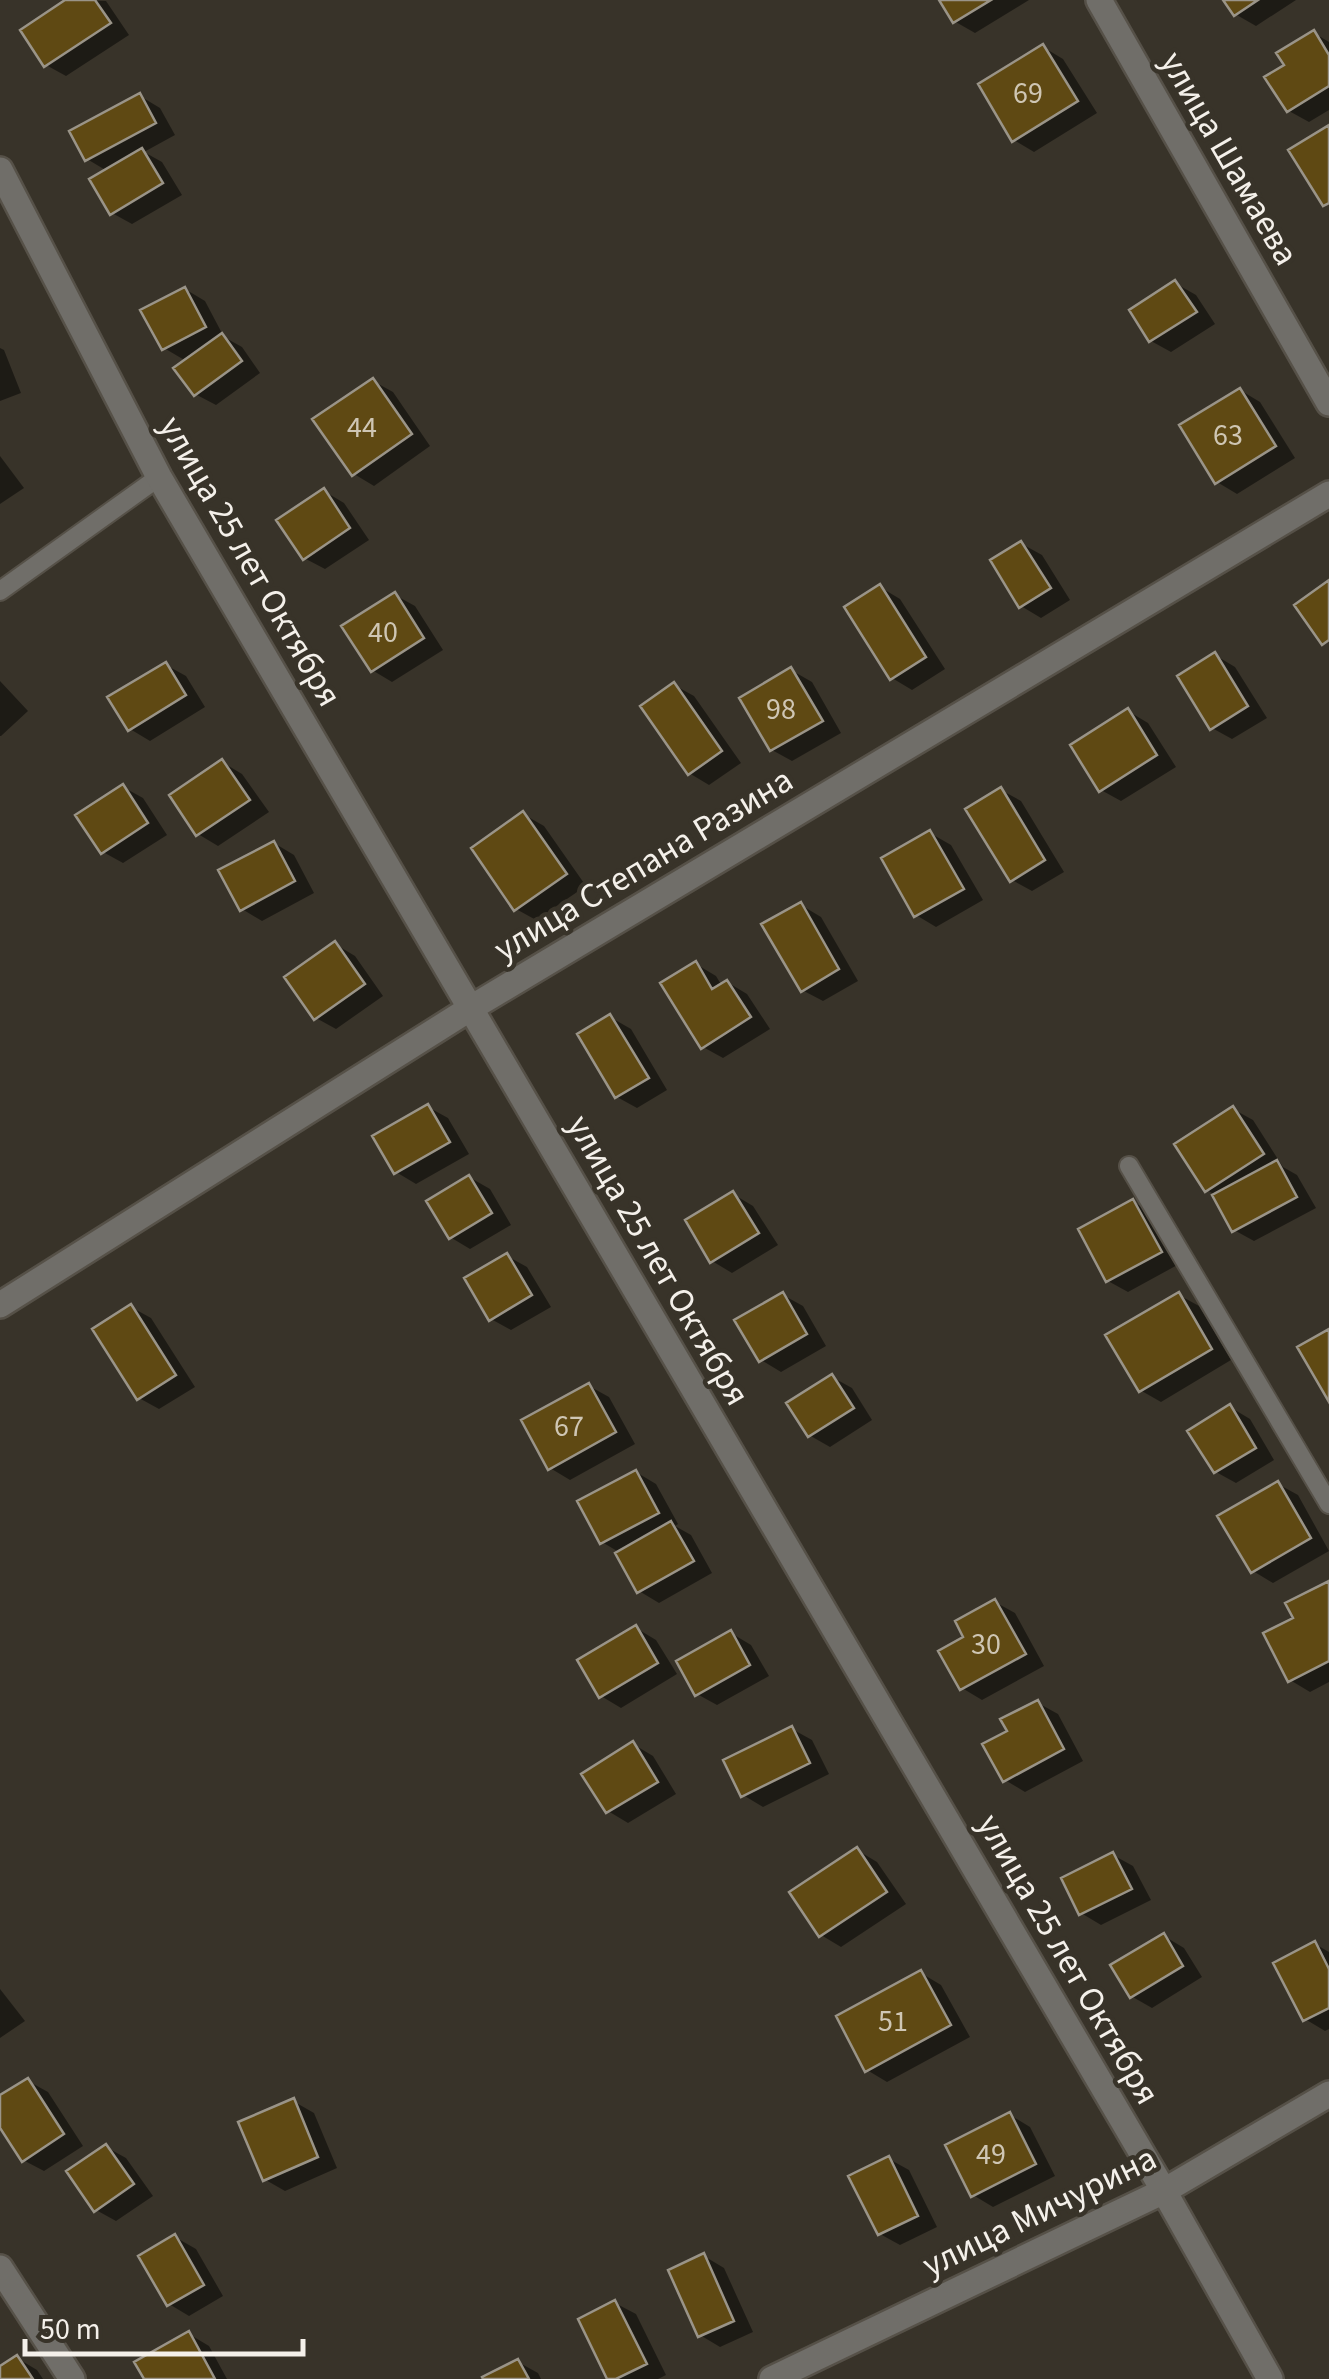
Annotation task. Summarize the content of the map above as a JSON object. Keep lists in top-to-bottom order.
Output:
{
  "streets": {
    "street": [
      "улица Шамаева",
      "улица 25 лет Октября",
      "улица Степана Разина",
      "улица Мичурина"
    ]
  },
  "crossings": [
    ["улица 25 лет Октября", "улица Степана Разина"],
    ["улица 25 лет Октября", "улица Мичурина"]
  ],
  "house_numbers": [
    "69",
    "44",
    "63",
    "40",
    "98",
    "67",
    "30",
    "51",
    "49"
  ],
  "scale_bar": "50 m"
}
